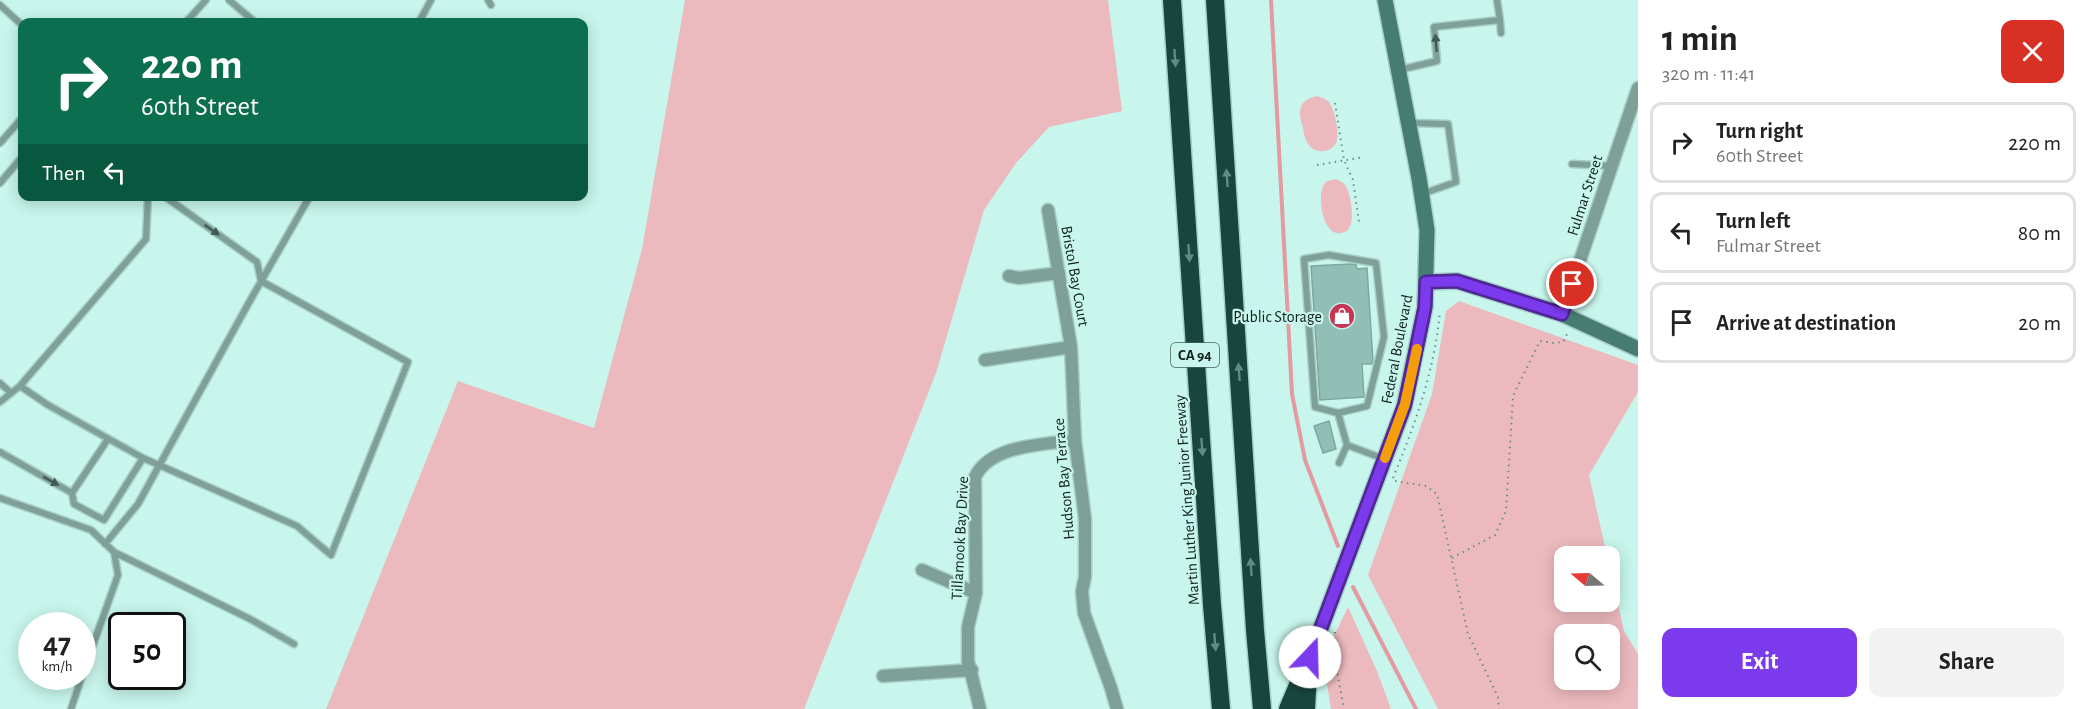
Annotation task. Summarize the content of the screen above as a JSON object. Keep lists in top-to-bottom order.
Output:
{
  "streets": {
    "highway": ["CA 94", "Martin Luther King Junior Freeway"],
    "main road": ["Federal Boulevard"],
    "street": [
      "Fulmar Street",
      "Bristol Bay Court",
      "Hudson Bay Terrace",
      "Tillamook Bay Drive"
    ]
  },
  "crossings": [
    ["Bristol Bay Court", "Hudson Bay Terrace"],
    ["Hudson Bay Terrace", "Tillamook Bay Drive"]
  ],
  "places": {
    "shop": ["Public Storage"]
  },
  "north": "left",
  "page": {
    "heading": ["1 min", "320 m · 11:41"],
    "turn": ["220 m", "60th Street"],
    "list": [
      {
        "name": "Turn right",
        "note": "60th Street",
        "value": "220 m"
      },
      {
        "name": "Turn left",
        "note": "Fulmar Street",
        "value": "80 m"
      },
      {
        "name": "Arrive at destination",
        "value": "20 m"
      }
    ],
    "then": "Then",
    "speed": "47 km/h",
    "limit": "50",
    "buttons": ["Exit", "Share"]
  }
}
